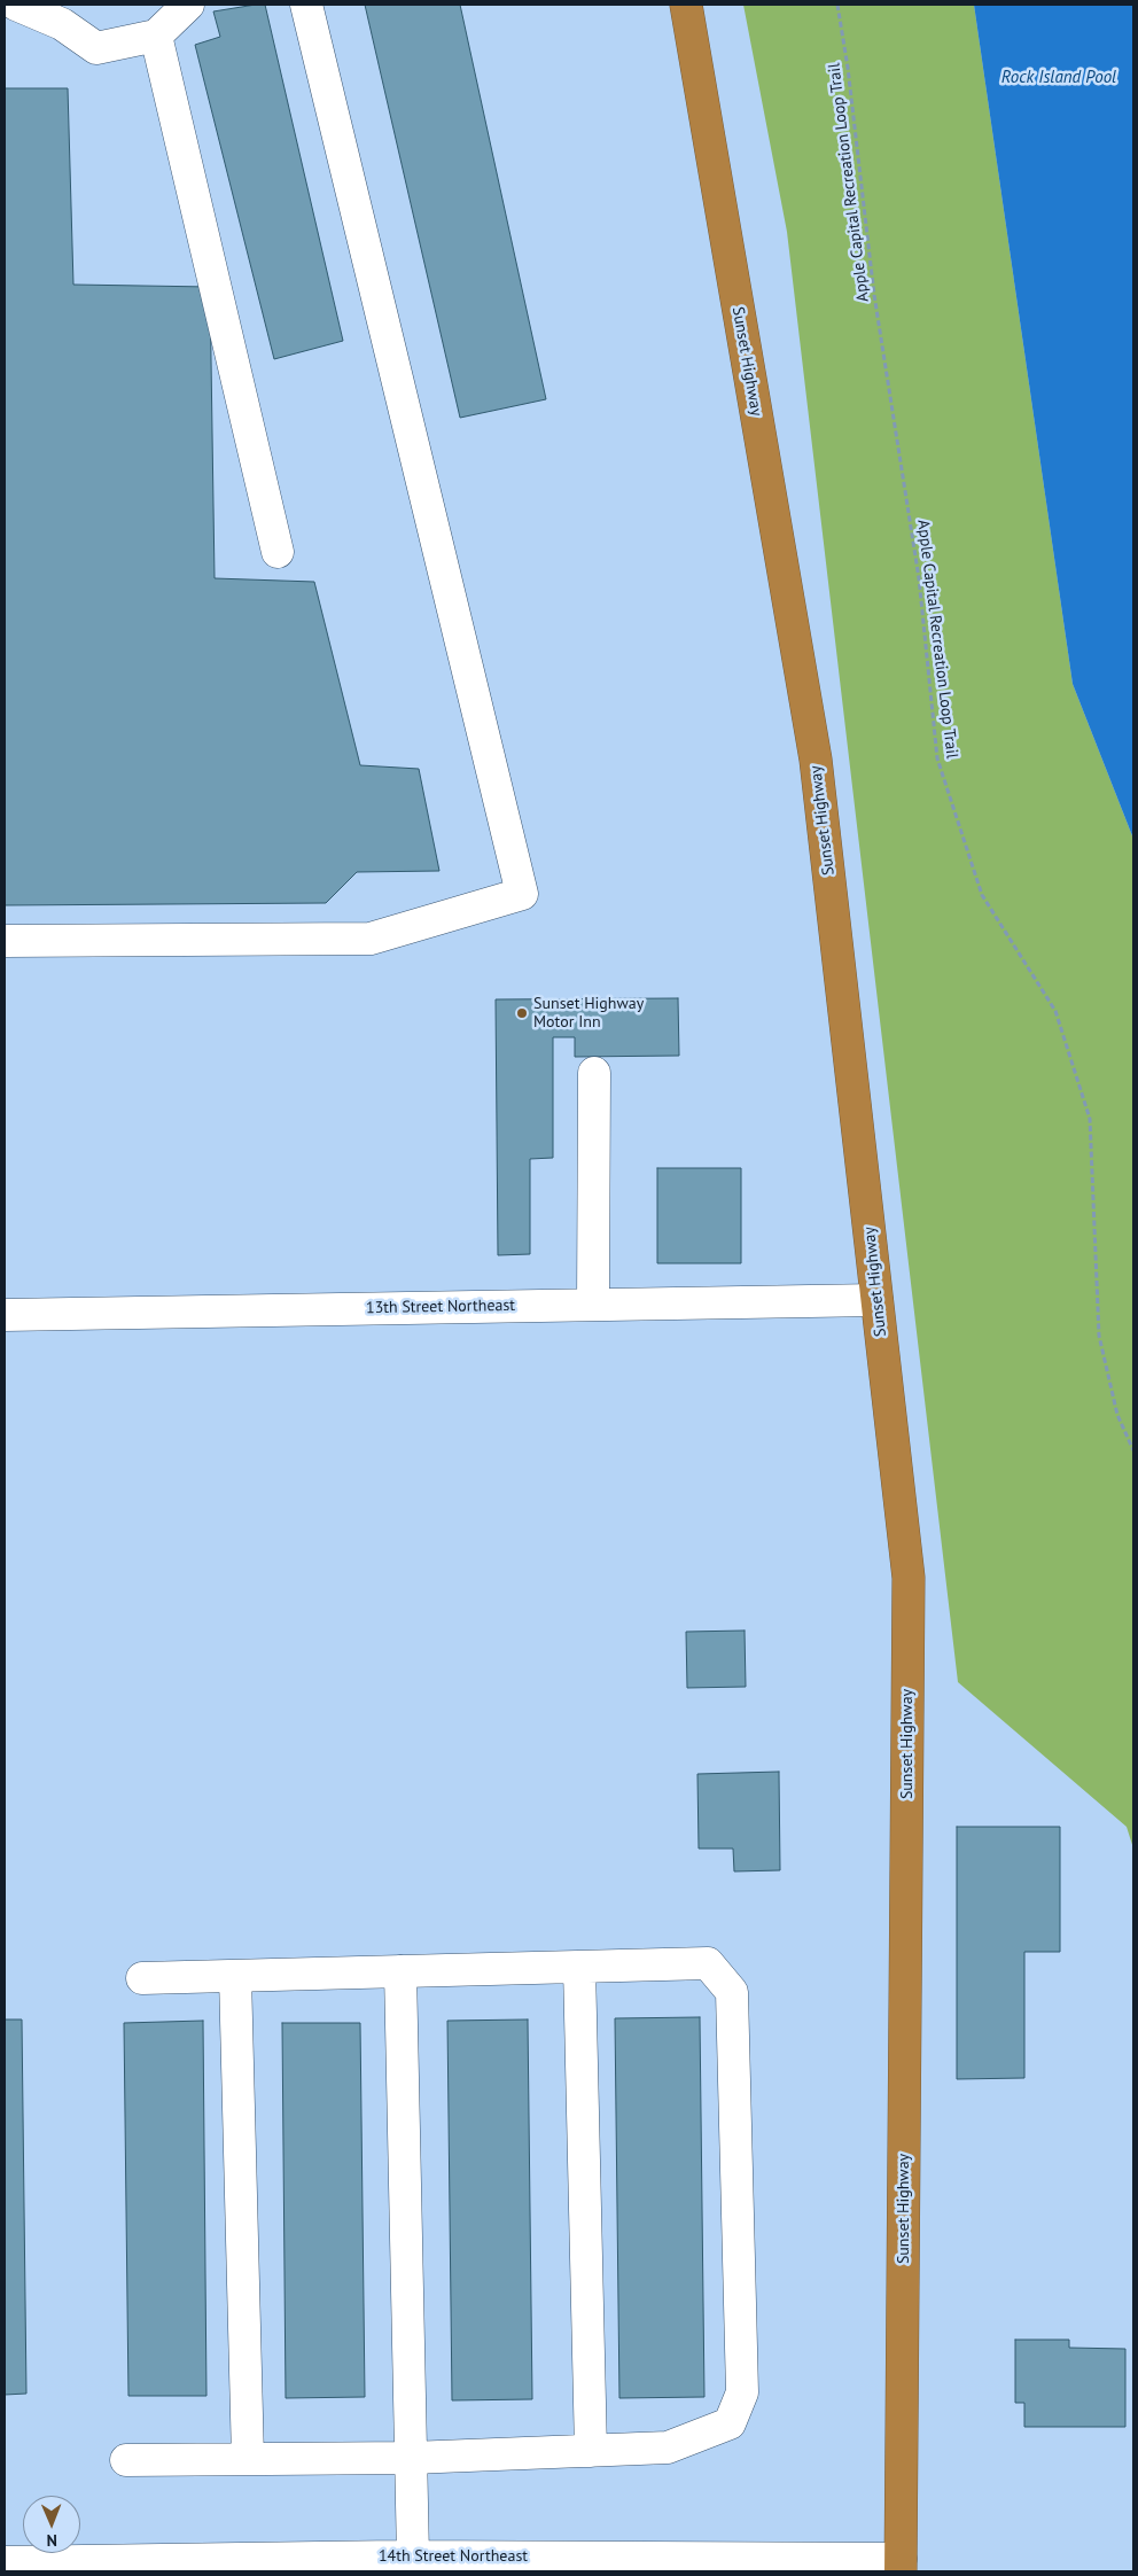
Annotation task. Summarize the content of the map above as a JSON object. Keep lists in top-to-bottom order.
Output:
{
  "streets": {
    "highway": ["Sunset Highway"],
    "street": ["13th Street Northeast", "14th Street Northeast"],
    "path": ["Apple Capital Recreation Loop Trail"]
  },
  "crossings": [
    ["Sunset Highway", "13th Street Northeast"],
    ["Sunset Highway", "14th Street Northeast"]
  ],
  "water": ["Rock Island Pool"],
  "places": ["Sunset Highway Motor Inn"],
  "north": "bottom"
}
